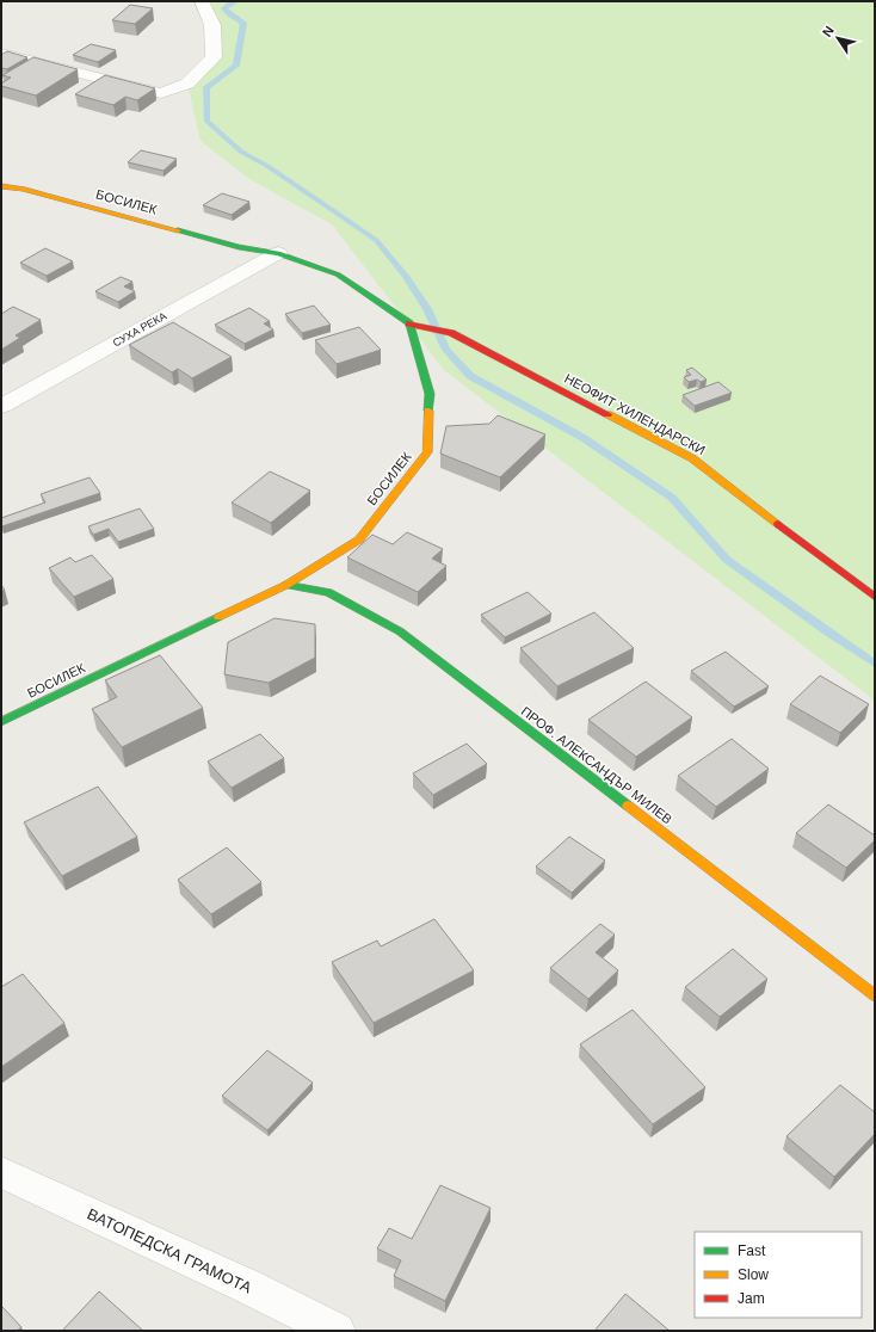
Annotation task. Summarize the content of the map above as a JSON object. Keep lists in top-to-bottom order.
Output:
{
  "streets": {
    "street": [
      "БОСИЛЕК",
      "СУХА РЕКА",
      "НЕОФИТ ХИЛЕНДАРСКИ",
      "ПРОФ. АЛЕКСАНДЪР МИЛЕВ",
      "ВАТОПЕДСКА ГРАМОТА"
    ]
  },
  "crossings": [
    ["БОСИЛЕК", "СУХА РЕКА"],
    ["БОСИЛЕК", "НЕОФИТ ХИЛЕНДАРСКИ"],
    ["БОСИЛЕК", "ПРОФ. АЛЕКСАНДЪР МИЛЕВ"]
  ],
  "legend": ["Fast", "Slow", "Jam"],
  "north": "top left"
}
